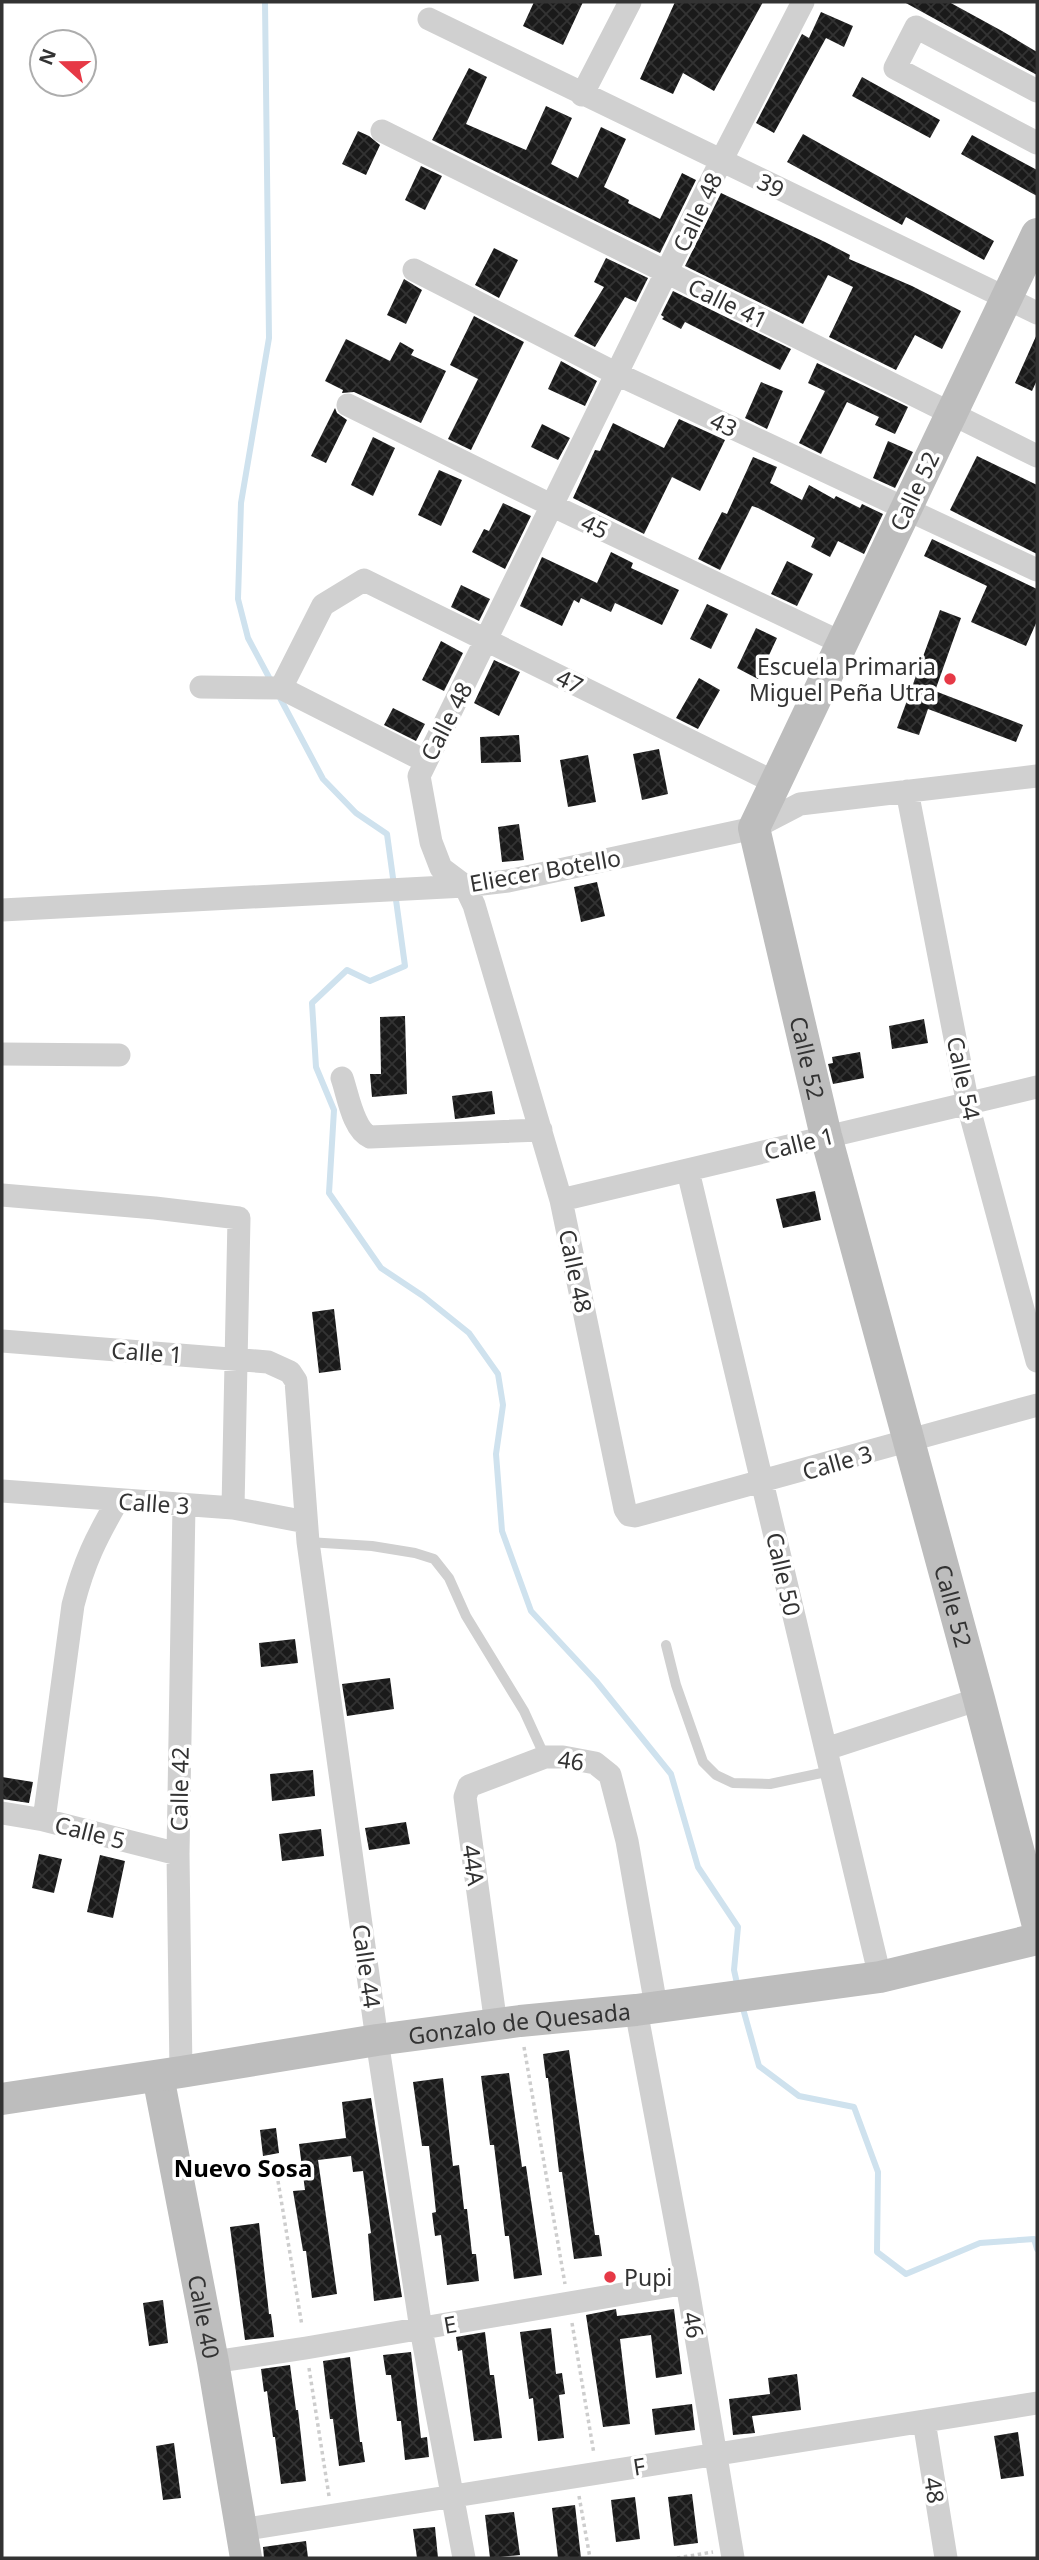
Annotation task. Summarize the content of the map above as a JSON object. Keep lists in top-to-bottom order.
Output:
{
  "streets": {
    "street": [
      "39",
      "Calle 48",
      "Calle 41",
      "43",
      "Calle 52",
      "45",
      "47",
      "Eliecer Botello",
      "Calle 54",
      "Calle 1",
      "Calle 3",
      "Calle 50",
      "46",
      "Calle 42",
      "Calle 5",
      "44A",
      "Calle 44",
      "Gonzalo de Quesada",
      "Calle 40",
      "E",
      "F",
      "48"
    ]
  },
  "crossings": [
    ["39", "Calle 48"],
    ["39", "Calle 52"],
    ["Calle 48", "Calle 41"],
    ["Calle 48", "43"],
    ["Calle 48", "45"],
    ["Calle 48", "47"],
    ["Calle 48", "Eliecer Botello"],
    ["Calle 48", "Calle 1"],
    ["Calle 48", "Calle 3"],
    ["Calle 41", "Calle 52"],
    ["43", "Calle 52"],
    ["Calle 52", "45"],
    ["Calle 52", "47"],
    ["Calle 52", "Eliecer Botello"],
    ["Calle 52", "Calle 1"],
    ["Calle 52", "Calle 3"],
    ["Eliecer Botello", "Calle 54"],
    ["Calle 54", "Calle 1"],
    ["Calle 1", "Calle 50"],
    ["Calle 1", "Calle 44"],
    ["Calle 3", "Calle 50"],
    ["Calle 3", "Calle 42"],
    ["Calle 3", "Calle 44"],
    ["Calle 50", "Gonzalo de Quesada"],
    ["46", "44A"],
    ["46", "Gonzalo de Quesada"],
    ["46", "E"],
    ["46", "F"],
    ["Calle 42", "Calle 5"],
    ["Calle 42", "Gonzalo de Quesada"],
    ["Calle 42", "Calle 40"],
    ["44A", "Gonzalo de Quesada"],
    ["Calle 44", "Gonzalo de Quesada"],
    ["Calle 44", "E"],
    ["Calle 44", "F"],
    ["Gonzalo de Quesada", "Calle 40"],
    ["Calle 40", "E"],
    ["Calle 40", "F"],
    ["F", "48"]
  ],
  "districts": ["Nuevo Sosa"],
  "places": ["Escuela Primaria Miguel Peña Utra", "Pupi"],
  "north": "left"
}
